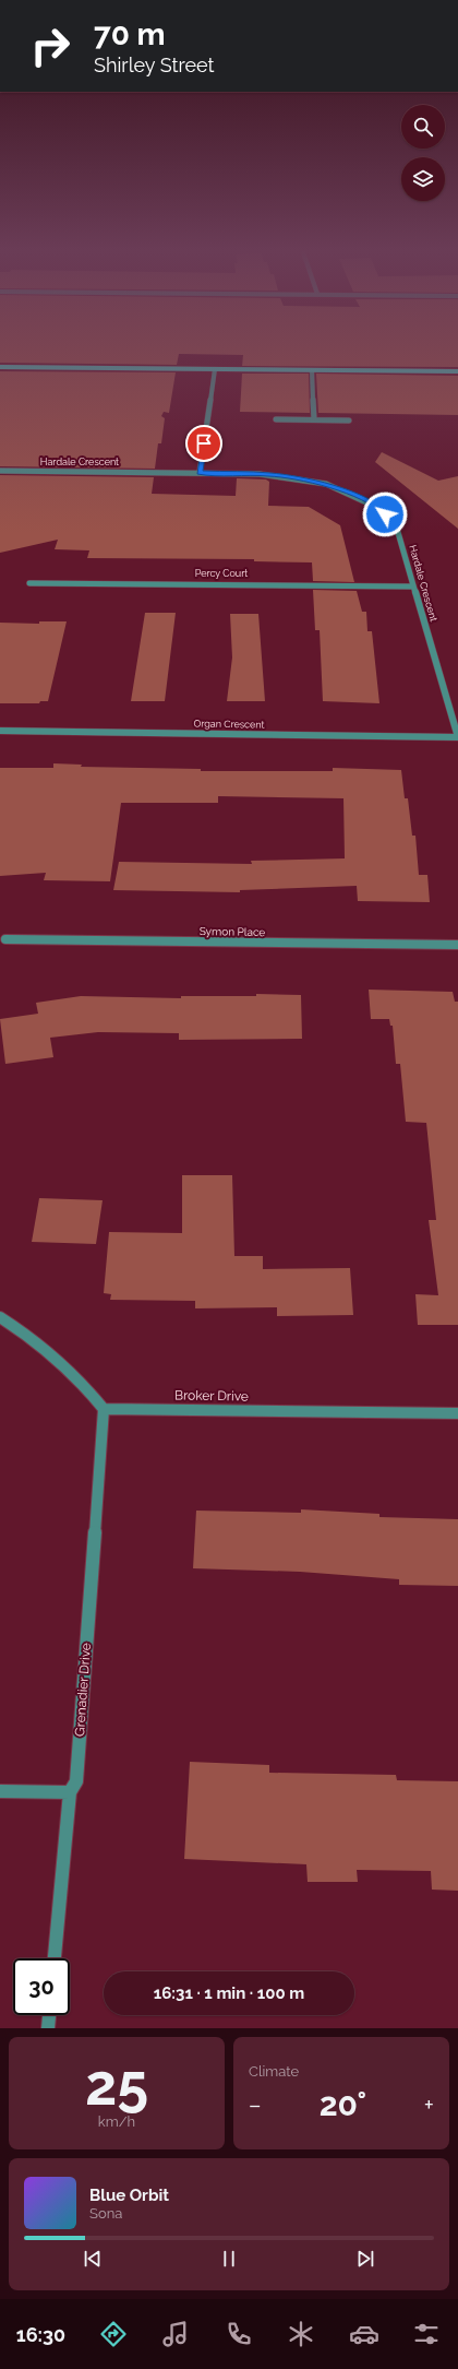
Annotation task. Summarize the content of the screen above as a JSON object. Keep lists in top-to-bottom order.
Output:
{
  "streets": {
    "street": [
      "Hardale Crescent",
      "Percy Court",
      "Organ Crescent",
      "Symon Place",
      "Broker Drive",
      "Grenadier Drive"
    ]
  },
  "crossings": [
    ["Hardale Crescent", "Percy Court"],
    ["Hardale Crescent", "Organ Crescent"],
    ["Broker Drive", "Grenadier Drive"]
  ],
  "page": {
    "turn": ["70 m", "Shirley Street"],
    "limit": "30",
    "trip": "16:31 · 1 min · 100 m",
    "tile": [
      ["25", "km/h"],
      "Climate"
    ],
    "heat": ["−", "20°", "+"],
    "song": ["Blue Orbit", "Sona"],
    "tabs": "16:30"
  }
}
